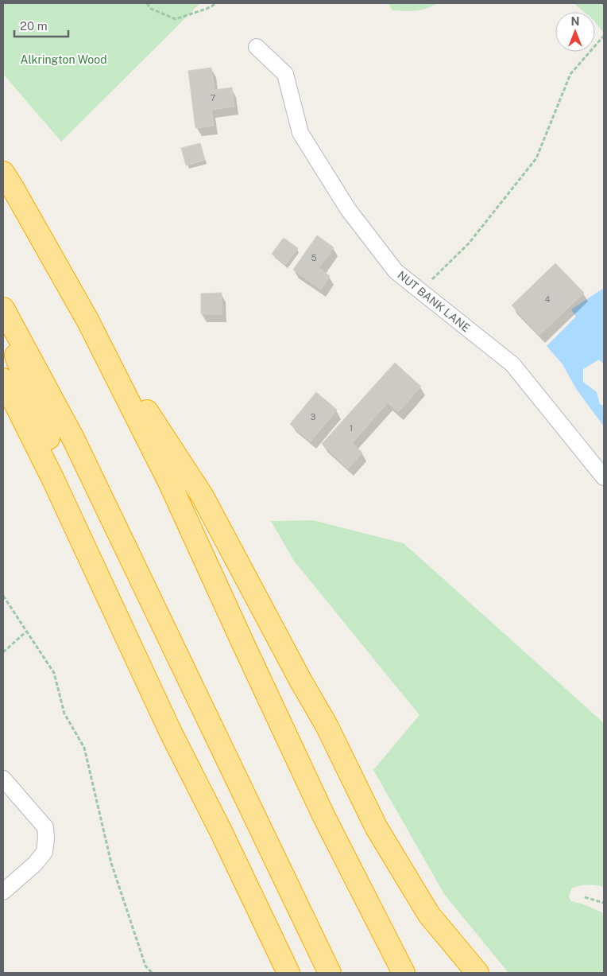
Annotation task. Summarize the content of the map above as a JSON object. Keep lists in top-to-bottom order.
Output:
{
  "streets": {
    "street": ["NUT BANK LANE"]
  },
  "parks": ["Alkrington Wood"],
  "house_numbers": [
    "7",
    "5",
    "4",
    "3",
    "1"
  ],
  "scale_bar": "20 m",
  "north": "top"
}
